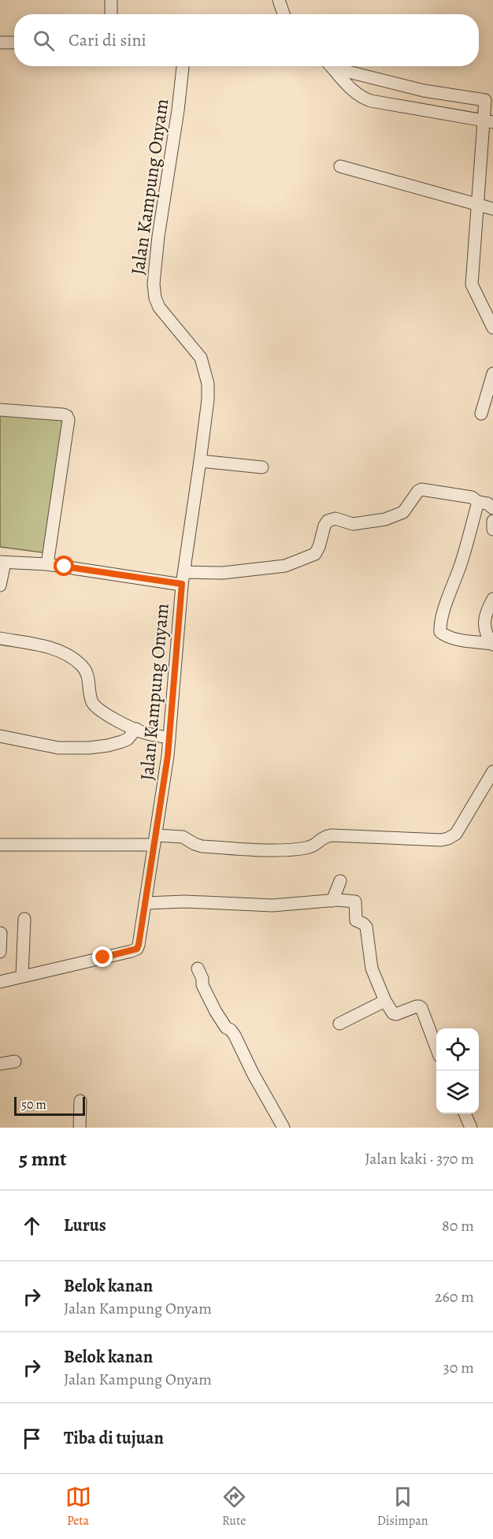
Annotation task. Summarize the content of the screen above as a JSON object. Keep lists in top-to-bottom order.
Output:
{
  "streets": {
    "street": ["Jalan Kampung Onyam"]
  },
  "scale_bar": "50 m",
  "page": {
    "search": "Cari di sini",
    "scale": "50 m",
    "heading": ["5 mnt", "Jalan kaki · 370 m"],
    "list": [
      ["Lurus", "80 m"],
      ["Belok kanan", "Jalan Kampung Onyam", "260 m"],
      ["Belok kanan", "Jalan Kampung Onyam", "30 m"],
      "Tiba di tujuan"
    ],
    "nav": ["Peta", "Rute", "Disimpan"]
  }
}
